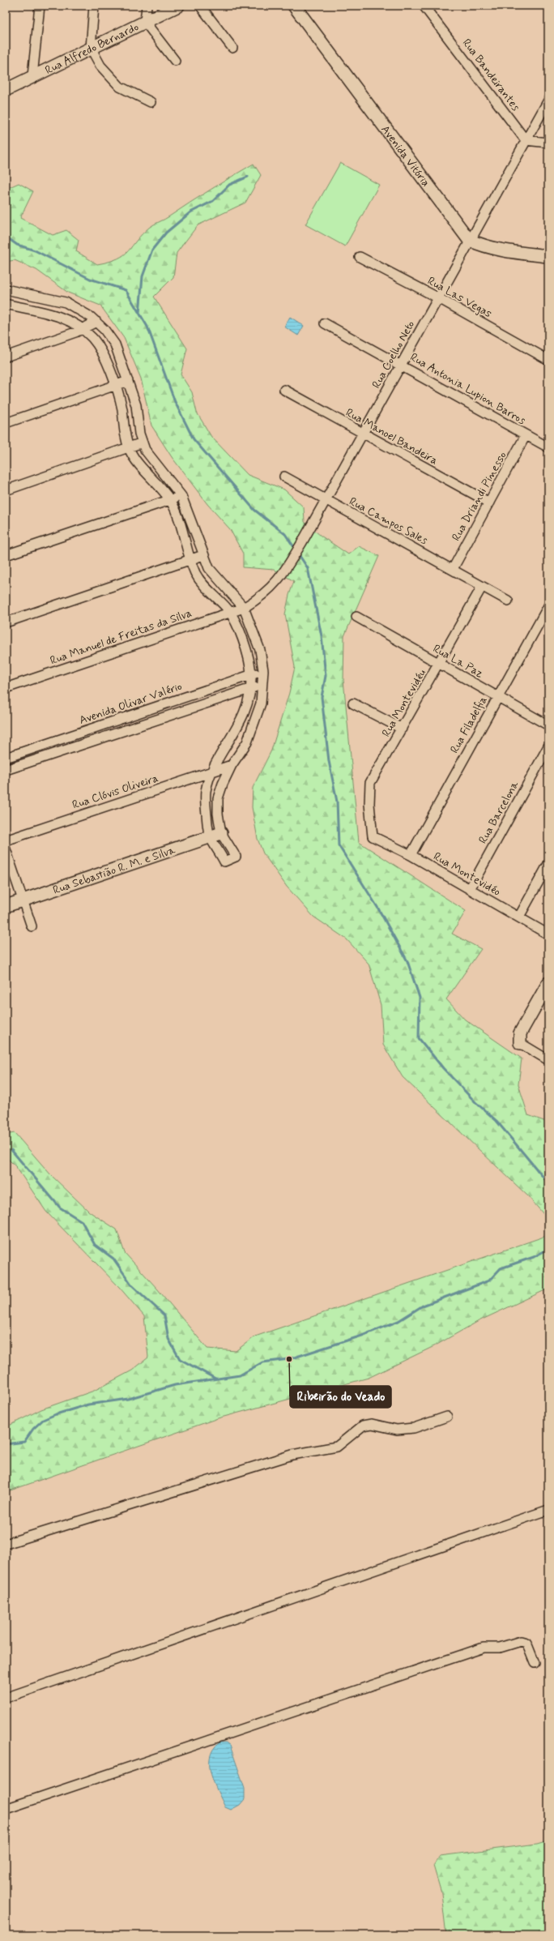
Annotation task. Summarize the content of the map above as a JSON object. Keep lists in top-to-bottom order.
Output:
{
  "streets": {
    "street": [
      "Rua Alfredo Bernardo",
      "Rua Bandeirantes",
      "Avenida Vitória",
      "Rua Las Vegas",
      "Rua Coelho Neto",
      "Rua Antonia Lupion Barros",
      "Rua Manoel Bandeira",
      "Rua Driandi Pinesso",
      "Rua Campos Sales",
      "Rua Manuel de Freitas da Silva",
      "Rua La Paz",
      "Avenida Olivar Valério",
      "Rua Montevidéu",
      "Rua Filadelfia",
      "Rua Clóvis Oliveira",
      "Rua Barcelona",
      "Rua Sebastião R. M. e Silva",
      "Rua Montevidéo"
    ]
  },
  "crossings": [
    ["Rua Bandeirantes", "Rua Coelho Neto"],
    ["Avenida Vitória", "Rua Coelho Neto"],
    ["Rua Las Vegas", "Rua Coelho Neto"],
    ["Rua Coelho Neto", "Rua Antonia Lupion Barros"],
    ["Rua Coelho Neto", "Rua Manoel Bandeira"],
    ["Rua Coelho Neto", "Rua Campos Sales"],
    ["Rua Coelho Neto", "Rua Manuel de Freitas da Silva"],
    ["Rua Antonia Lupion Barros", "Rua Driandi Pinesso"],
    ["Rua Manoel Bandeira", "Rua Driandi Pinesso"],
    ["Rua Driandi Pinesso", "Rua Campos Sales"],
    ["Rua Campos Sales", "Rua Montevidéu"],
    ["Rua La Paz", "Rua Montevidéu"],
    ["Rua La Paz", "Rua Filadelfia"],
    ["Rua Montevidéu", "Rua Montevidéo"],
    ["Rua Filadelfia", "Rua Montevidéo"],
    ["Rua Barcelona", "Rua Montevidéo"]
  ],
  "places": ["Ribeirão do Veado"]
}
